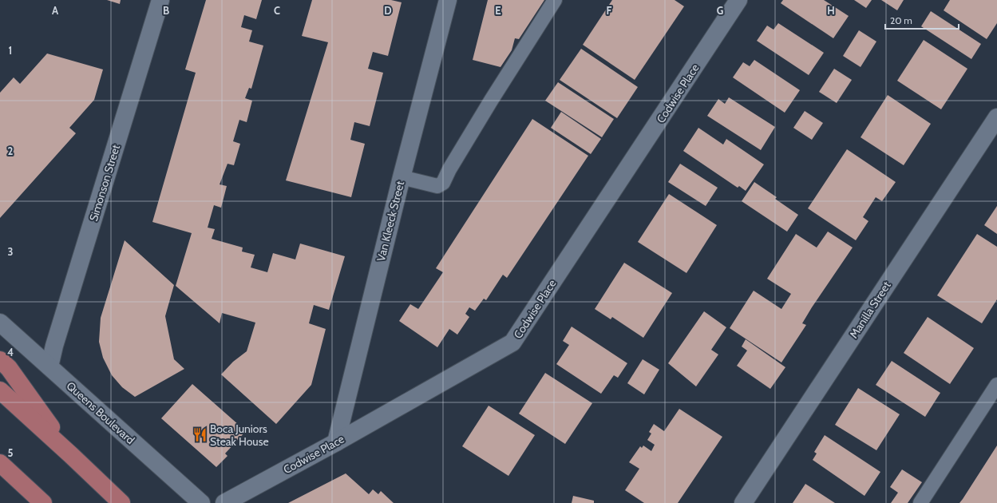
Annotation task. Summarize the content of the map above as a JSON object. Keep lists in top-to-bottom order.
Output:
{
  "streets": {
    "street": [
      "Codwise Place",
      "Simonson Street",
      "Van Kleeck Street",
      "Manilla Street",
      "Queens Boulevard"
    ]
  },
  "crossings": [
    ["Codwise Place", "Van Kleeck Street"],
    ["Simonson Street", "Queens Boulevard"]
  ],
  "places": {
    "restaurant": ["Boca Juniors Steak House"]
  },
  "scale_bar": "20 m",
  "grid": {
    "columns": [
      "A",
      "B",
      "C",
      "D",
      "E",
      "F",
      "G",
      "H"
    ],
    "rows": [
      "1",
      "2",
      "3",
      "4",
      "5"
    ]
  }
}
